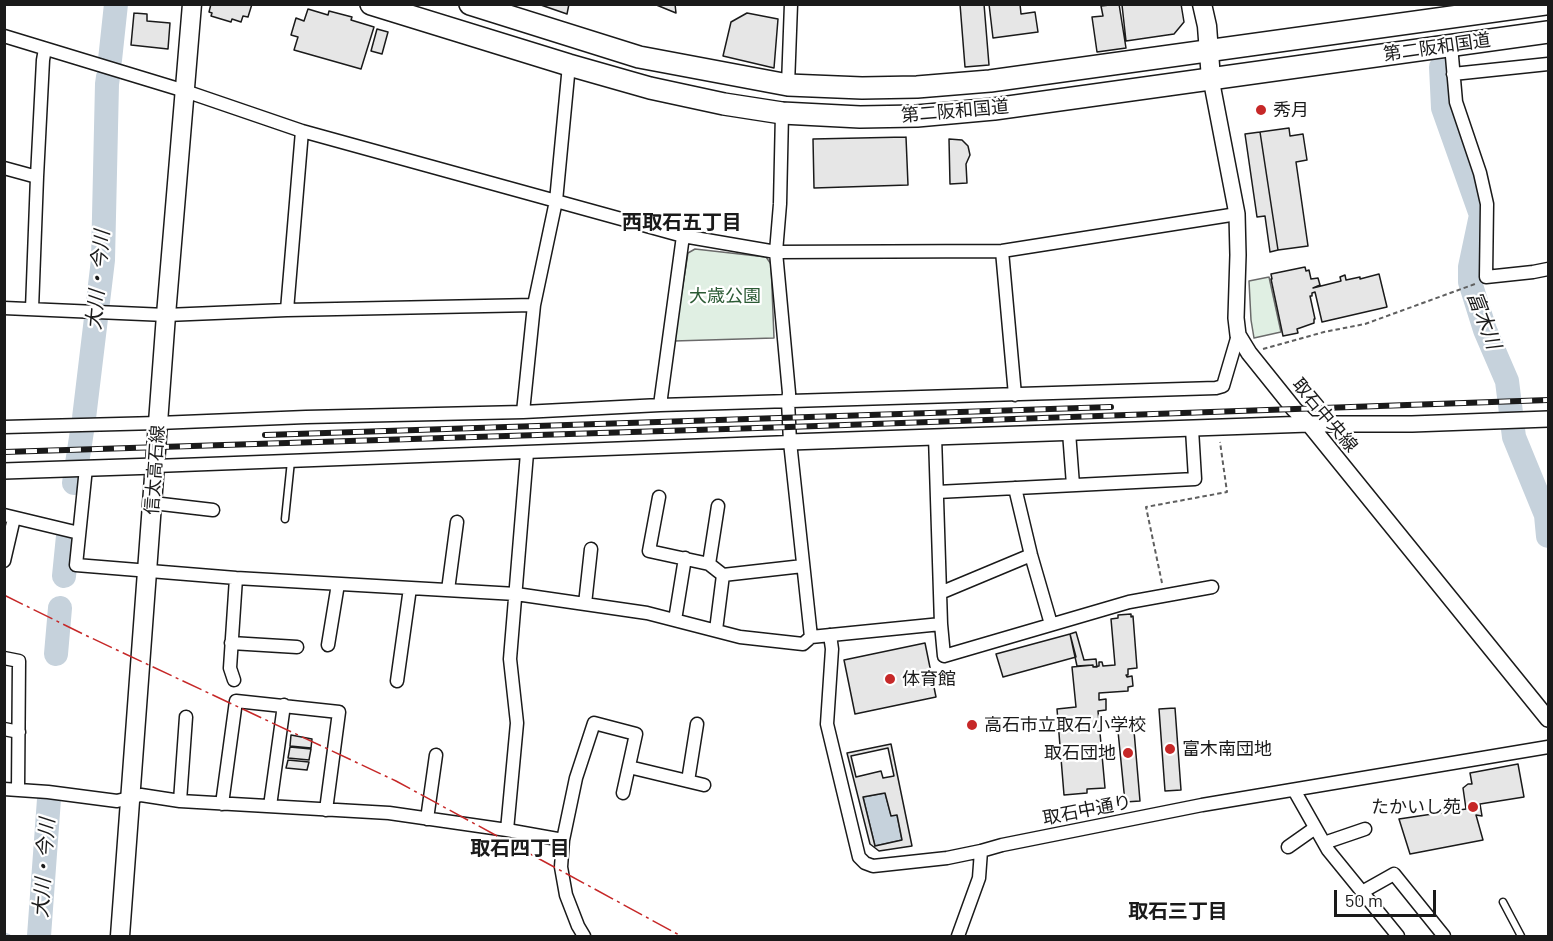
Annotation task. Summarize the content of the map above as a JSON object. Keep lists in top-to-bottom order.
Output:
{
  "streets": {
    "highway": ["第二阪和国道"],
    "main road": ["信太高石線"],
    "street": ["取石中央線", "取石中通り"]
  },
  "crossings": [
    ["第二阪和国道", "取石中央線"]
  ],
  "districts": ["西取石五丁目", "取石四丁目", "取石三丁目"],
  "water": ["大川・今川", "富木川"],
  "parks": ["大歳公園"],
  "places": [
    "秀月",
    "体育館",
    "高石市立取石小学校",
    "富木南団地",
    "取石団地",
    "たかいし苑"
  ],
  "scale_bar": "50 m"
}
